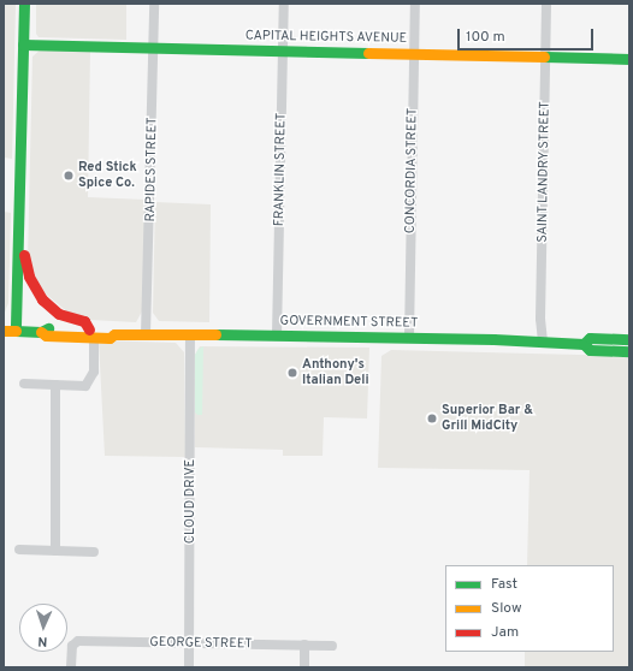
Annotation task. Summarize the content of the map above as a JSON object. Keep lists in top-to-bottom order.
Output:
{
  "streets": {
    "main road": ["CAPITAL HEIGHTS AVENUE", "GOVERNMENT STREET"],
    "street": [
      "RAPIDES STREET",
      "FRANKLIN STREET",
      "CONCORDIA STREET",
      "SAINT LANDRY STREET",
      "CLOUD DRIVE",
      "GEORGE STREET"
    ]
  },
  "crossings": [
    ["CAPITAL HEIGHTS AVENUE", "RAPIDES STREET"],
    ["CAPITAL HEIGHTS AVENUE", "FRANKLIN STREET"],
    ["CAPITAL HEIGHTS AVENUE", "CONCORDIA STREET"],
    ["CAPITAL HEIGHTS AVENUE", "SAINT LANDRY STREET"],
    ["RAPIDES STREET", "GOVERNMENT STREET"],
    ["FRANKLIN STREET", "GOVERNMENT STREET"],
    ["CONCORDIA STREET", "GOVERNMENT STREET"],
    ["SAINT LANDRY STREET", "GOVERNMENT STREET"],
    ["GOVERNMENT STREET", "CLOUD DRIVE"],
    ["CLOUD DRIVE", "GEORGE STREET"]
  ],
  "places": ["Red Stick Spice Co.", "Anthony's Italian Deli", "Superior Bar & Grill MidCity"],
  "legend": ["Fast", "Slow", "Jam"],
  "scale_bar": "100 m",
  "north": "bottom"
}
